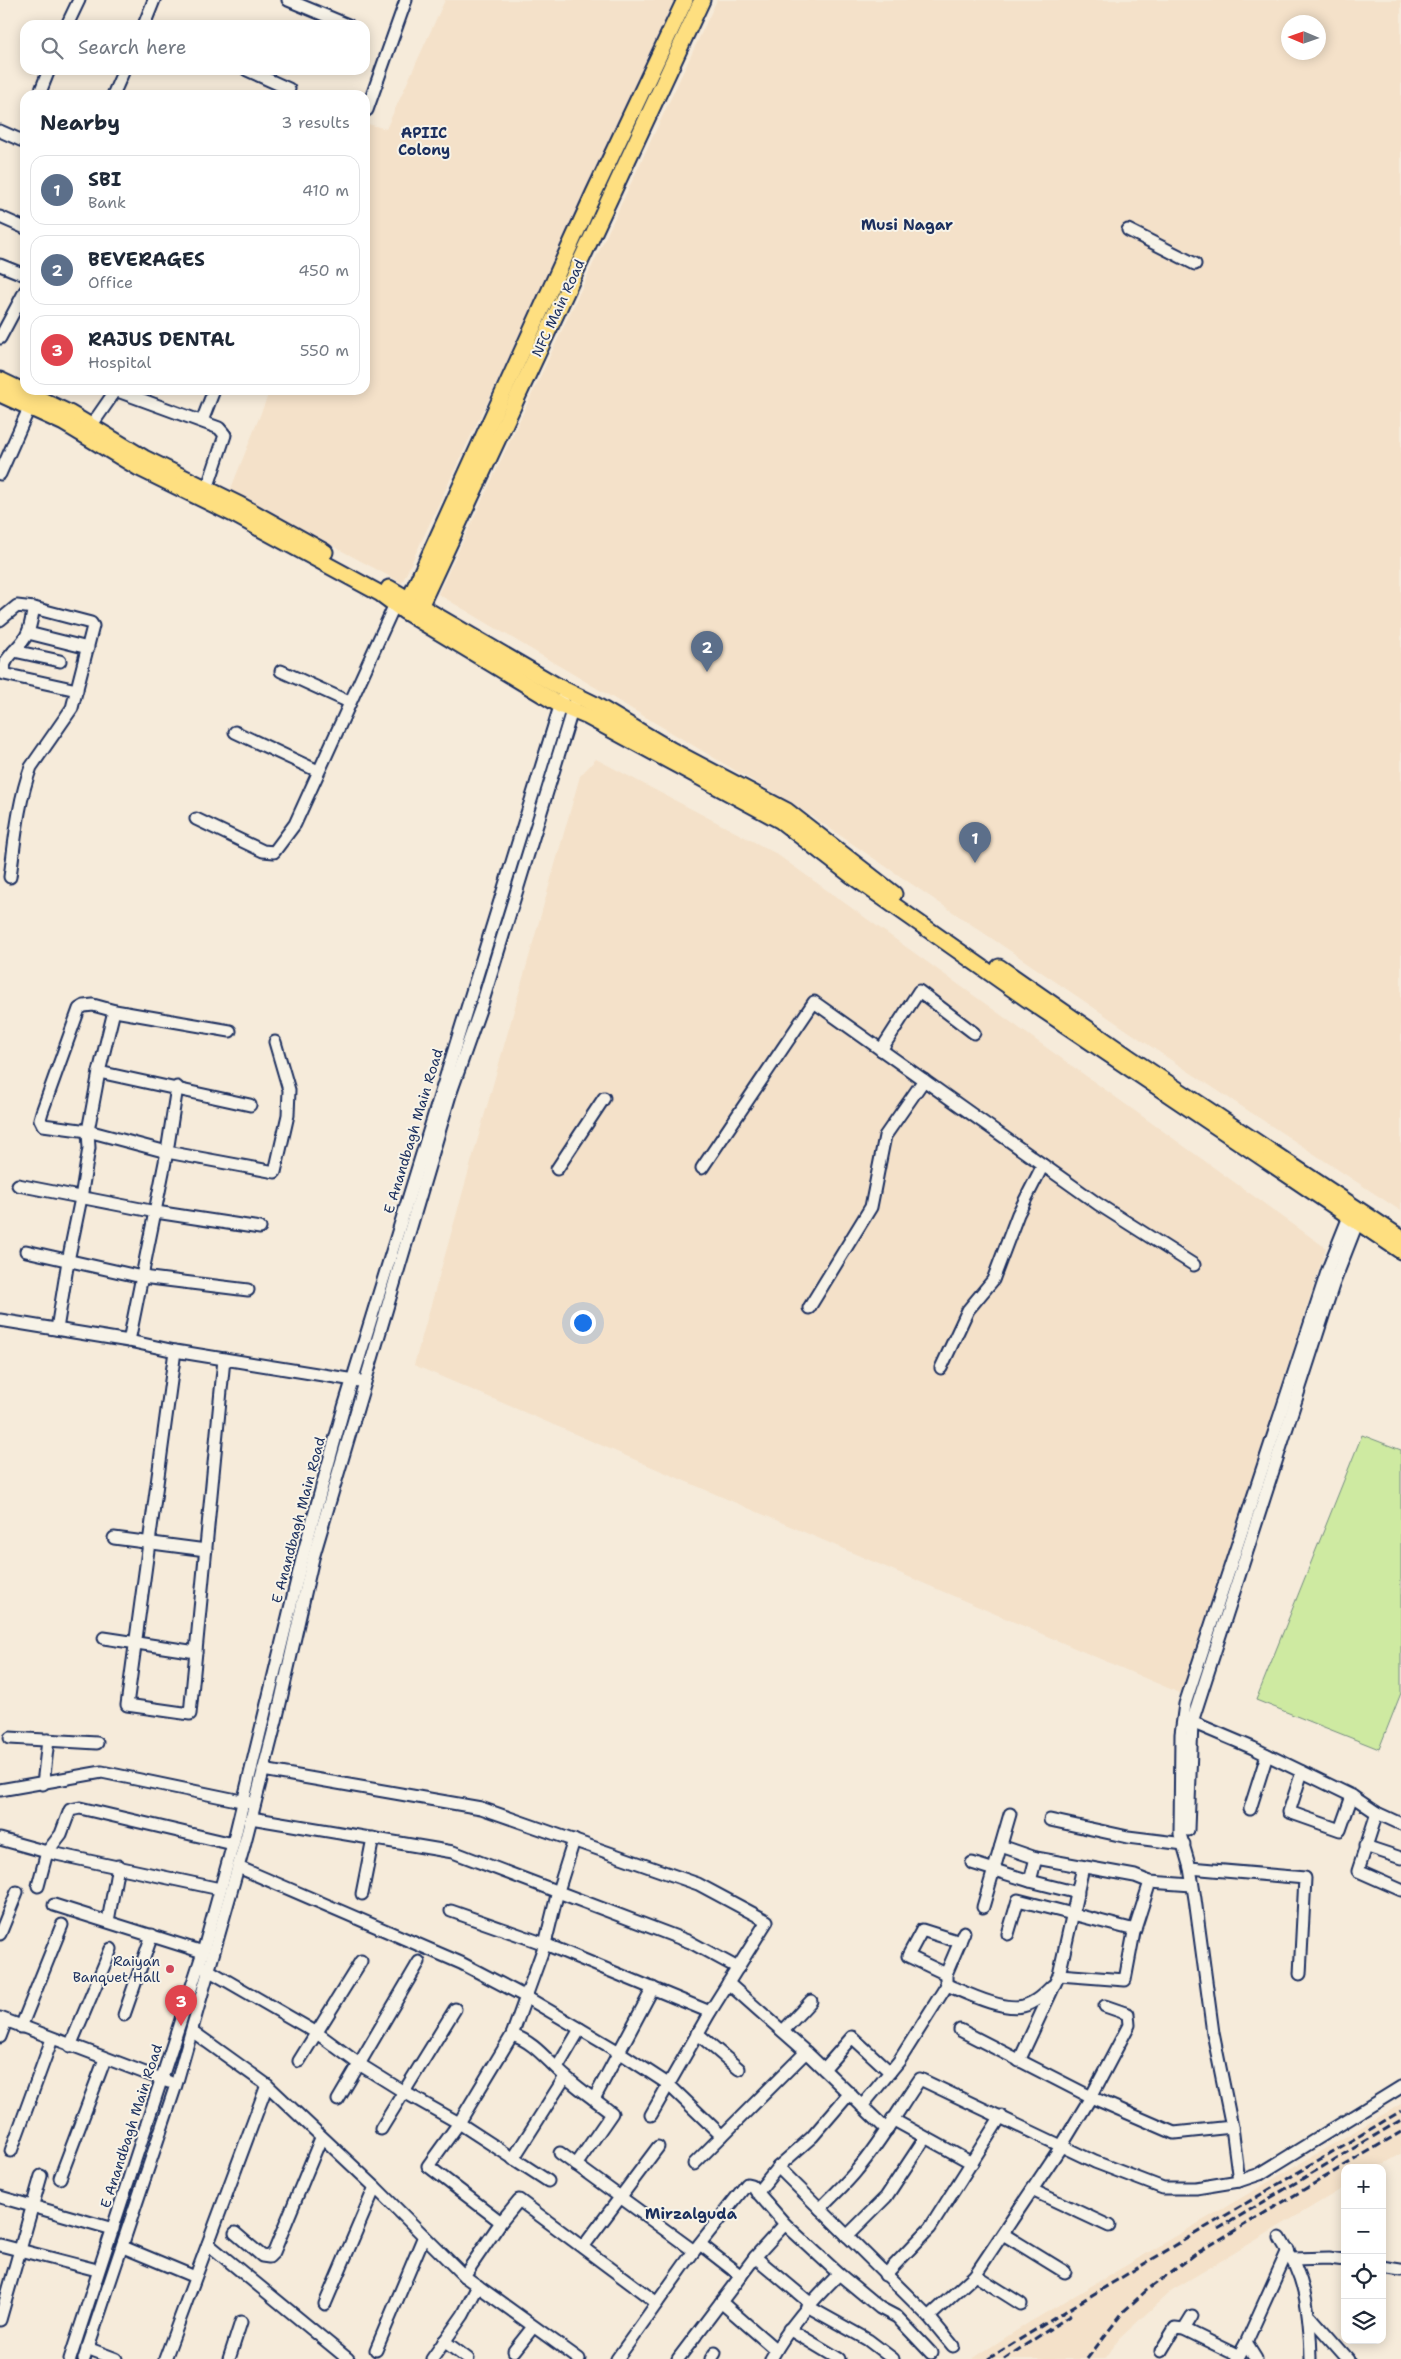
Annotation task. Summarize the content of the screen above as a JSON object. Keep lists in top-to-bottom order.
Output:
{
  "streets": {
    "main road": ["NFC Main Road"],
    "street": ["E Anandbagh Main Road"]
  },
  "districts": ["APIIC Colony", "Musi Nagar", "Mirzalguda"],
  "places": ["Raiyan Banquet Hall"],
  "north": "left",
  "page": {
    "search": "Search here",
    "heading": ["Nearby", "3 results"],
    "list": [
      {
        "mark": "1",
        "name": "SBI",
        "note": "Bank",
        "value": "410 m"
      },
      {
        "mark": "2",
        "name": "BEVERAGES",
        "note": "Office",
        "value": "450 m"
      },
      {
        "mark": "3",
        "name": "RAJUS DENTAL",
        "note": "Hospital",
        "value": "550 m"
      }
    ],
    "pins": ["2", "1", "3"],
    "map_buttons": ["+", "−"]
  }
}
